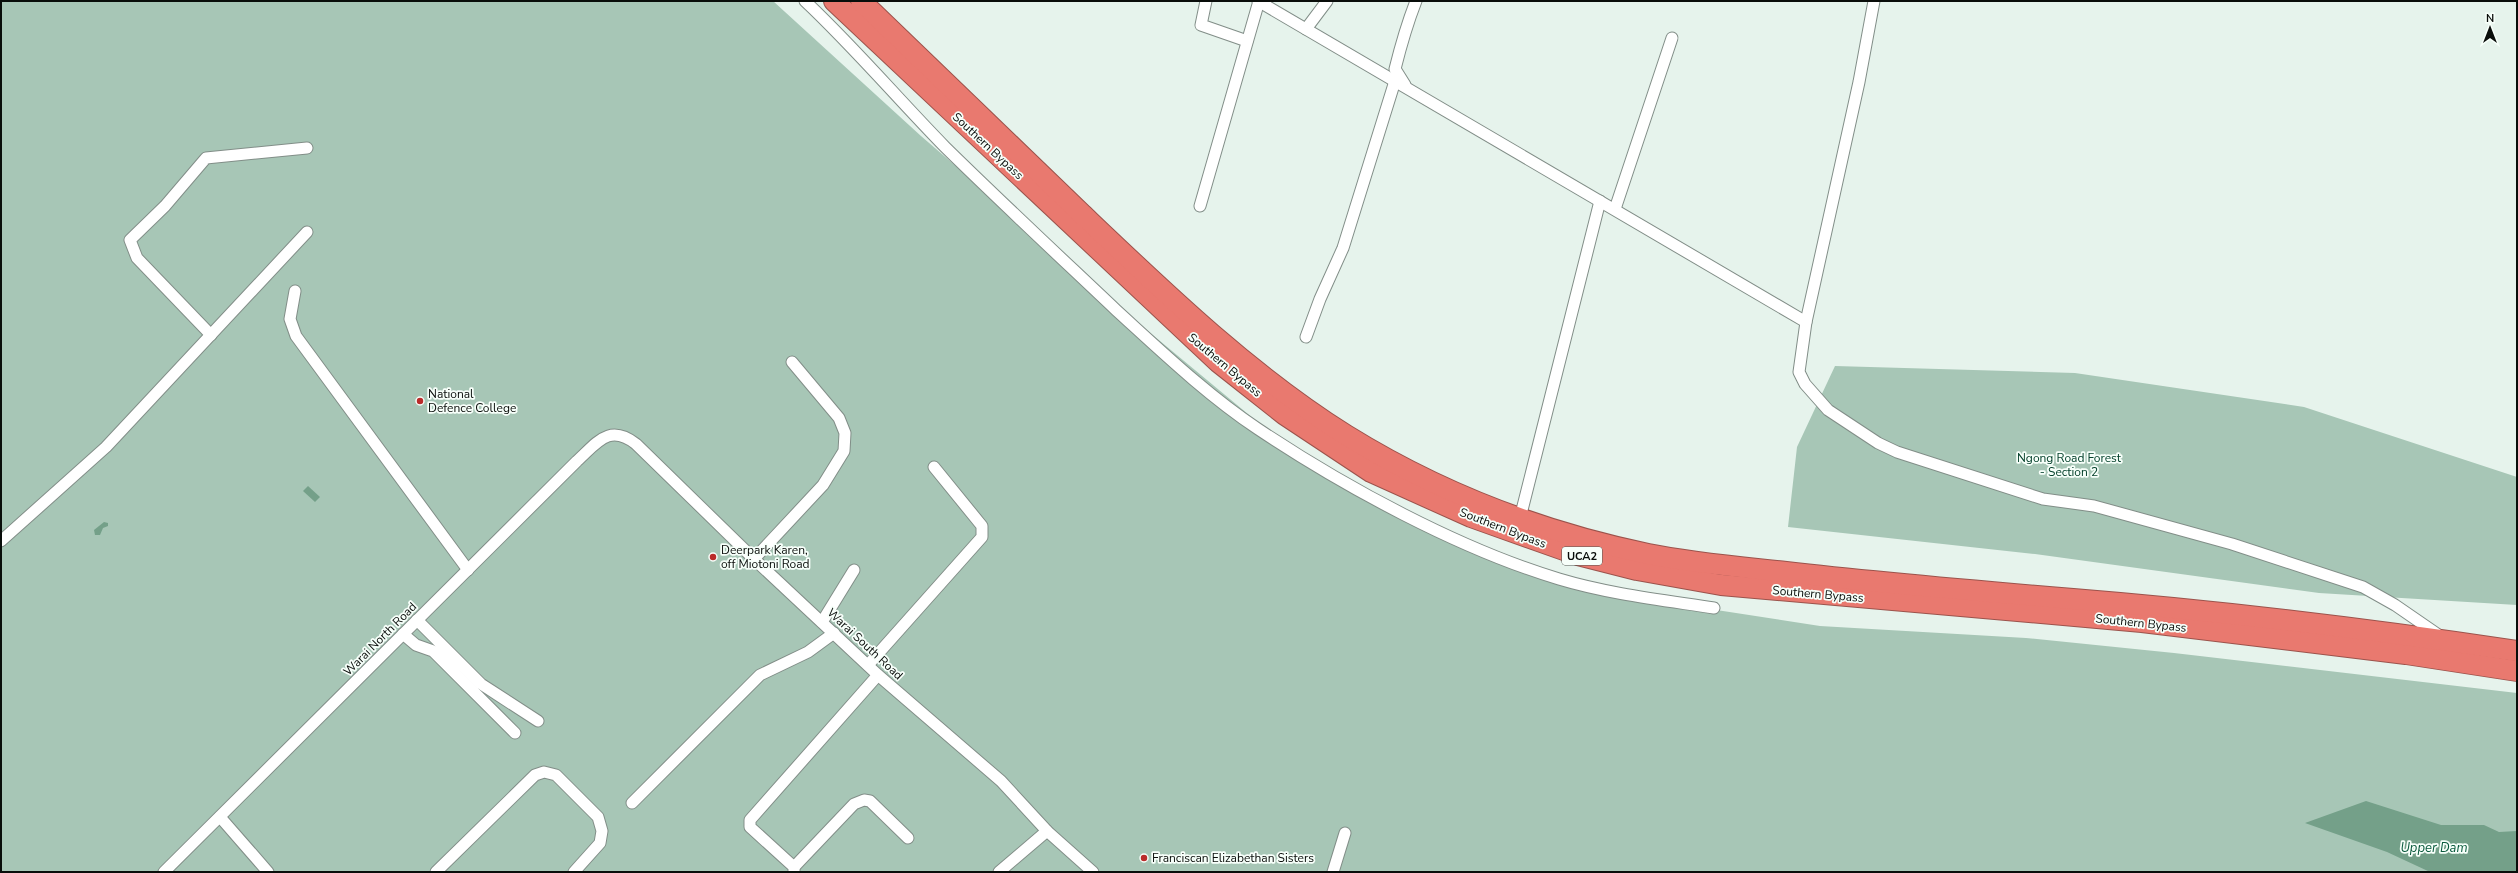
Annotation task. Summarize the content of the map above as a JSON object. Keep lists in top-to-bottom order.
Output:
{
  "streets": {
    "highway": ["Southern Bypass", "UCA2"],
    "street": ["Warai North Road", "Warai South Road"]
  },
  "crossings": [
    ["Warai North Road", "Warai South Road"]
  ],
  "water": ["Upper Dam"],
  "parks": ["Ngong Road Forest - Section 2"],
  "places": ["National Defence College", "Deerpark Karen, off Miotoni Road", "Franciscan Elizabethan Sisters"],
  "north": "top"
}
